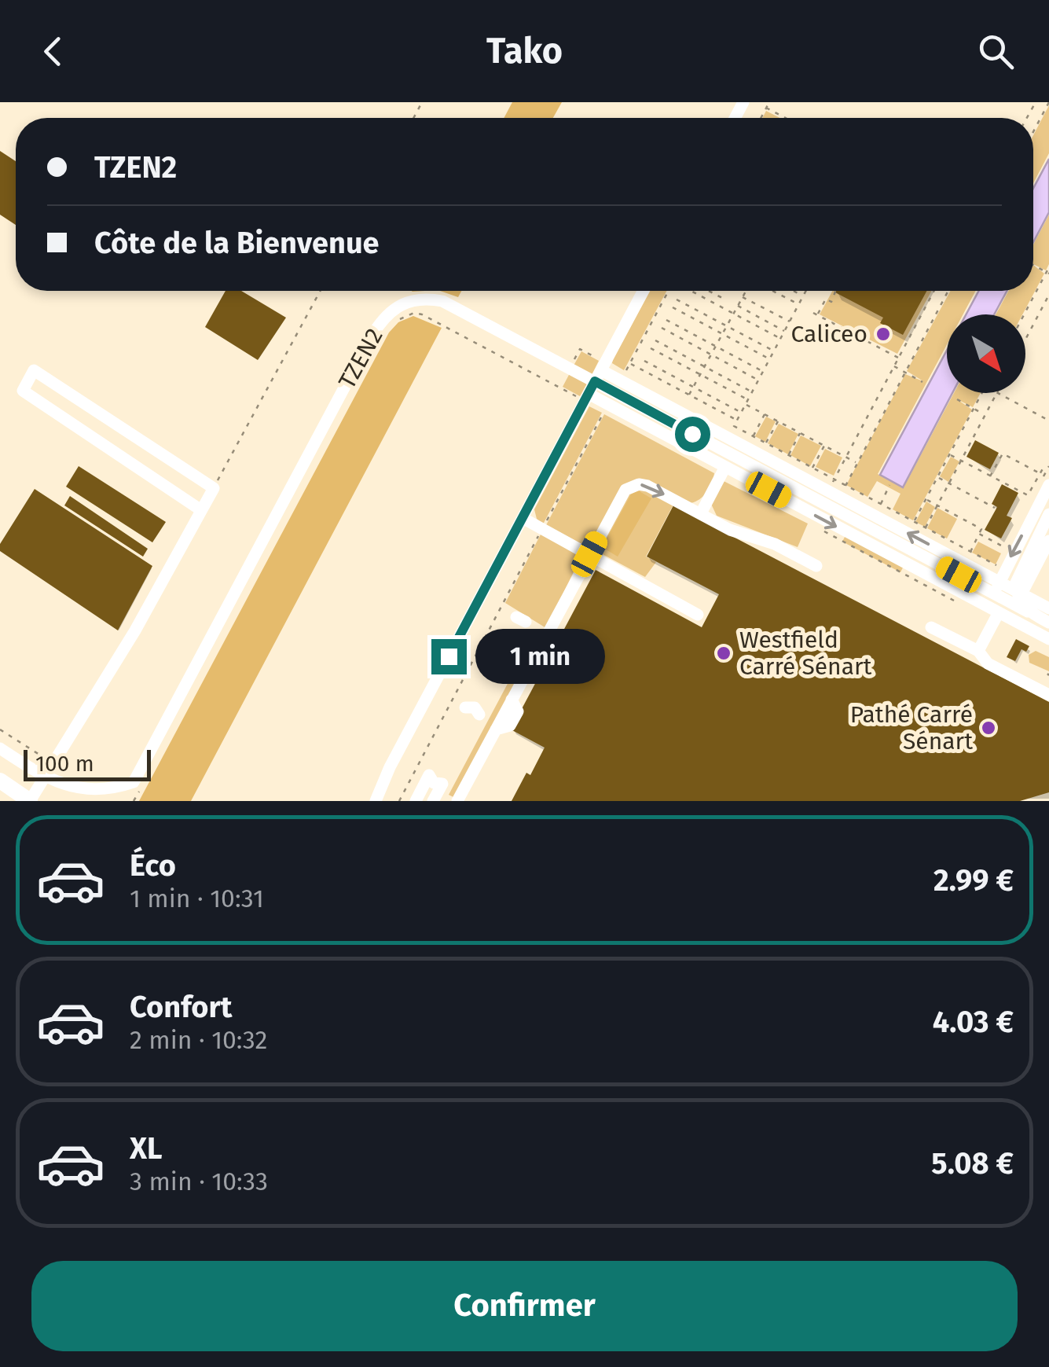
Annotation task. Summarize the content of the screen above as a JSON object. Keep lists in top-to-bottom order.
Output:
{
  "streets": {
    "street": ["TZEN2"]
  },
  "places": ["Caliceo", "Westfield Carré Sénart", "Pathé Carré Sénart"],
  "scale_bar": "100 m",
  "north": "bottom right",
  "page": {
    "header": "Tako",
    "banner": ["TZEN2", "Côte de la Bienvenue"],
    "bubble": "1 min",
    "scale": "100 m",
    "list": [
      {
        "name": "Éco",
        "note": "1 min · 10:31",
        "value": "2.99 €"
      },
      {
        "name": "Confort",
        "note": "2 min · 10:32",
        "value": "4.03 €"
      },
      {
        "name": "XL",
        "note": "3 min · 10:33",
        "value": "5.08 €"
      }
    ],
    "buttons": "Confirmer"
  }
}
